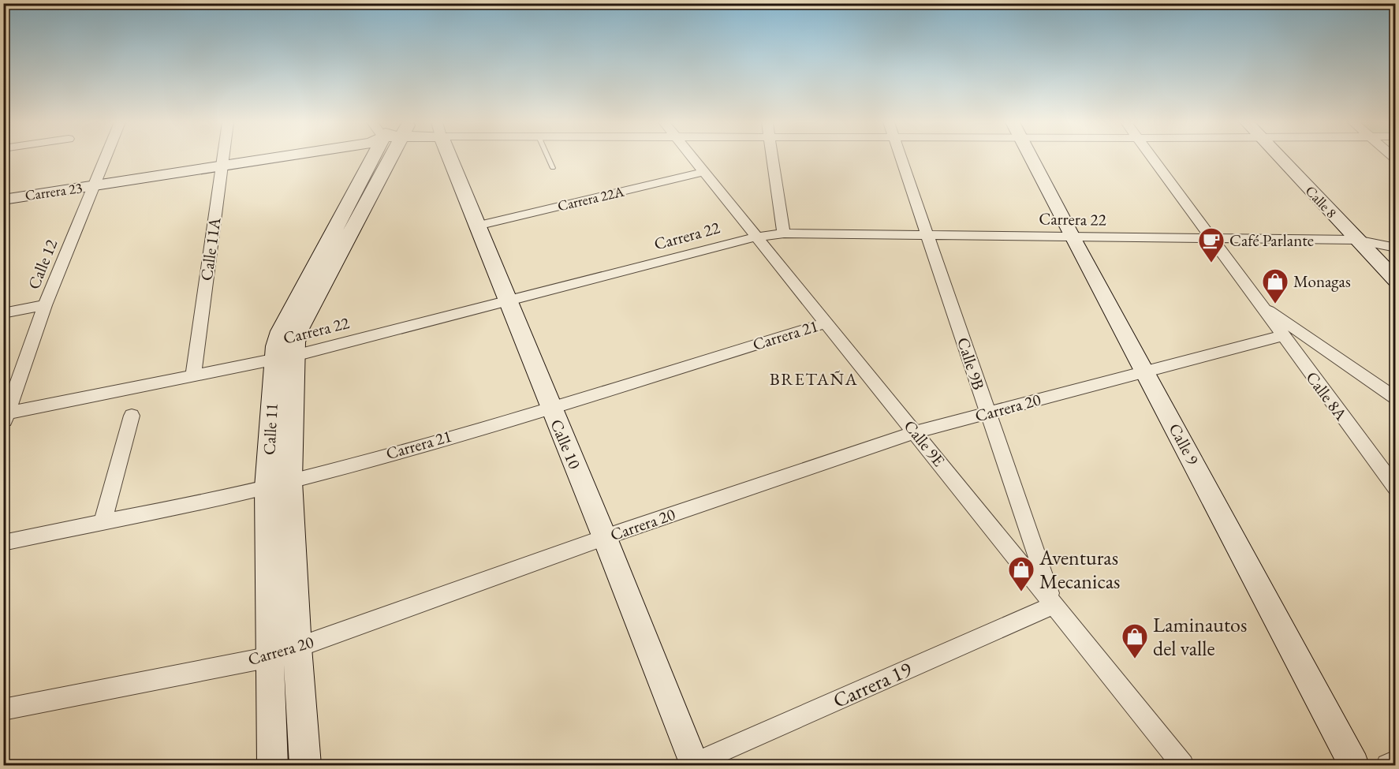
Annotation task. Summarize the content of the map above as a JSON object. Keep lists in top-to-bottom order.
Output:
{
  "streets": {
    "main road": [
      "Carrera 23",
      "Calle 8",
      "Calle 11",
      "Calle 10",
      "Calle 9"
    ],
    "street": [
      "Carrera 22A",
      "Carrera 22",
      "Calle 11A",
      "Calle 12",
      "Carrera 21",
      "Calle 9B",
      "Calle 8A",
      "Carrera 20",
      "Calle 9E",
      "Carrera 19"
    ]
  },
  "crossings": [
    ["Carrera 23", "Calle 11A"],
    ["Carrera 23", "Calle 12"],
    ["Carrera 22A", "Calle 9E"],
    ["Carrera 22A", "Calle 10"],
    ["Calle 8", "Carrera 22"],
    ["Carrera 22", "Calle 11A"],
    ["Carrera 22", "Calle 12"],
    ["Carrera 22", "Calle 9B"],
    ["Carrera 22", "Calle 8A"],
    ["Carrera 22", "Calle 11"],
    ["Carrera 22", "Calle 9E"],
    ["Carrera 22", "Calle 10"],
    ["Carrera 22", "Calle 9"],
    ["Carrera 21", "Calle 11"],
    ["Carrera 21", "Calle 9E"],
    ["Carrera 21", "Calle 10"],
    ["Calle 9B", "Carrera 20"],
    ["Calle 9B", "Calle 9E"],
    ["Calle 9B", "Carrera 19"],
    ["Calle 8A", "Carrera 20"],
    ["Carrera 20", "Calle 11"],
    ["Carrera 20", "Calle 9E"],
    ["Carrera 20", "Calle 10"],
    ["Carrera 20", "Calle 9"],
    ["Calle 9E", "Carrera 19"],
    ["Calle 10", "Carrera 19"]
  ],
  "districts": ["BRETAÑA"],
  "places": {
    "cafe": ["Café Parlante"],
    "shop": ["Monagas", "Aventuras Mecanicas", "Laminautos del valle"]
  }
}
